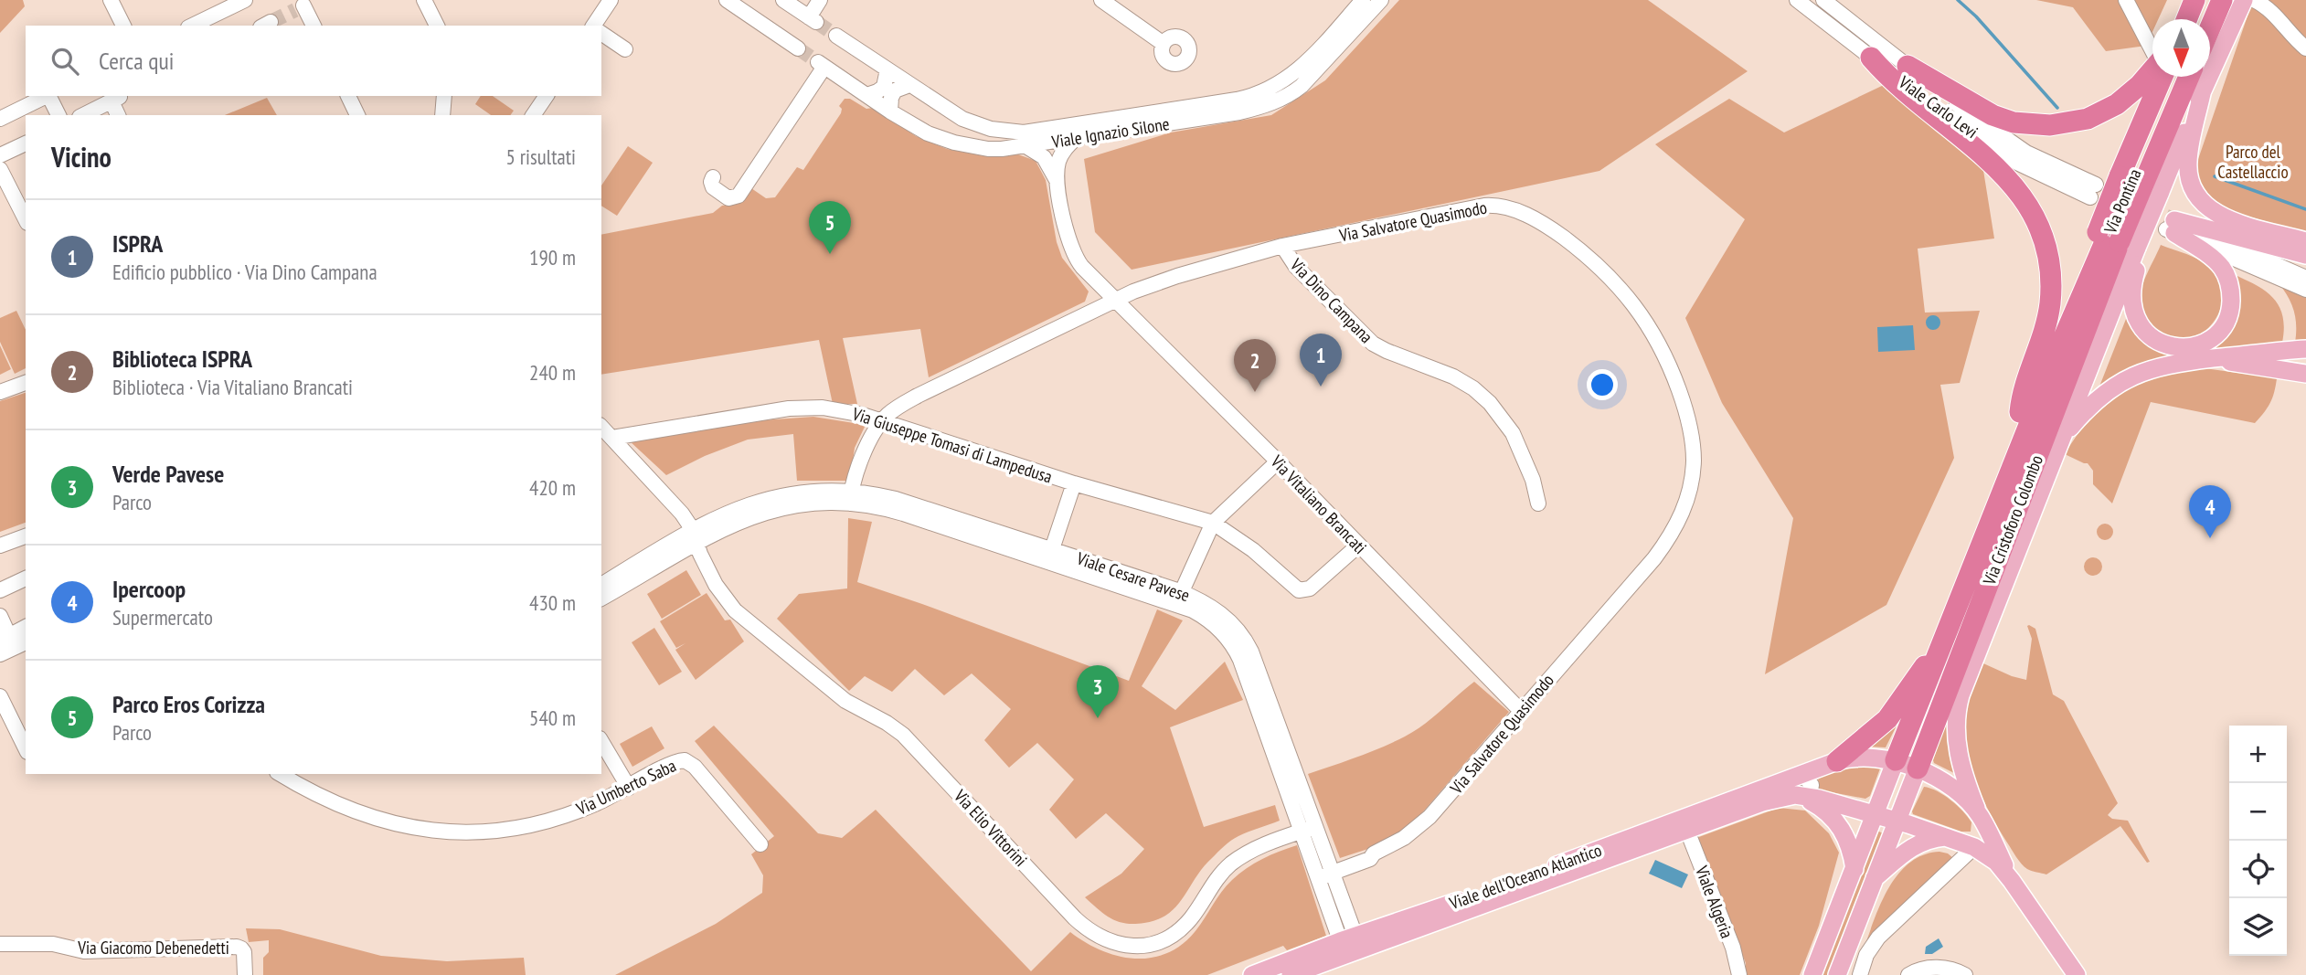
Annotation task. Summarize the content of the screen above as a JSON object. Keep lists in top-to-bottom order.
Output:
{
  "streets": {
    "highway": ["Via Pontina", "Via Cristoforo Colombo"],
    "main road": ["Viale dell'Oceano Atlantico"],
    "street": [
      "Viale Carlo Levi",
      "Viale Ignazio Silone",
      "Via Salvatore Quasimodo",
      "Via Dino Campana",
      "Via Giuseppe Tomasi di Lampedusa",
      "Via Vitaliano Brancati",
      "Viale Cesare Pavese",
      "Via Umberto Saba",
      "Via Elio Vittorini",
      "Viale Algeria",
      "Via Giacomo Debenedetti"
    ]
  },
  "crossings": [
    ["Via Pontina", "Via Cristoforo Colombo"],
    ["Via Salvatore Quasimodo", "Via Dino Campana"],
    ["Via Salvatore Quasimodo", "Via Giuseppe Tomasi di Lampedusa"],
    ["Via Salvatore Quasimodo", "Via Vitaliano Brancati"],
    ["Via Salvatore Quasimodo", "Viale Cesare Pavese"],
    ["Via Giuseppe Tomasi di Lampedusa", "Via Vitaliano Brancati"],
    ["Via Giuseppe Tomasi di Lampedusa", "Via Elio Vittorini"],
    ["Via Cristoforo Colombo", "Viale dell'Oceano Atlantico"],
    ["Viale Cesare Pavese", "Via Elio Vittorini"],
    ["Viale Cesare Pavese", "Viale dell'Oceano Atlantico"],
    ["Viale dell'Oceano Atlantico", "Viale Algeria"]
  ],
  "parks": ["Parco del Castellaccio"],
  "north": "bottom",
  "page": {
    "search": "Cerca qui",
    "heading": ["Vicino", "5 risultati"],
    "list": [
      {
        "mark": "1",
        "name": "ISPRA",
        "note": "Edificio pubblico · Via Dino Campana",
        "value": "190 m"
      },
      {
        "mark": "2",
        "name": "Biblioteca ISPRA",
        "note": "Biblioteca · Via Vitaliano Brancati",
        "value": "240 m"
      },
      {
        "mark": "3",
        "name": "Verde Pavese",
        "note": "Parco",
        "value": "420 m"
      },
      {
        "mark": "4",
        "name": "Ipercoop",
        "note": "Supermercato",
        "value": "430 m"
      },
      {
        "mark": "5",
        "name": "Parco Eros Corizza",
        "note": "Parco",
        "value": "540 m"
      }
    ],
    "pins": [
      "5",
      "1",
      "2",
      "4",
      "3"
    ],
    "map_buttons": ["+", "−"]
  }
}
